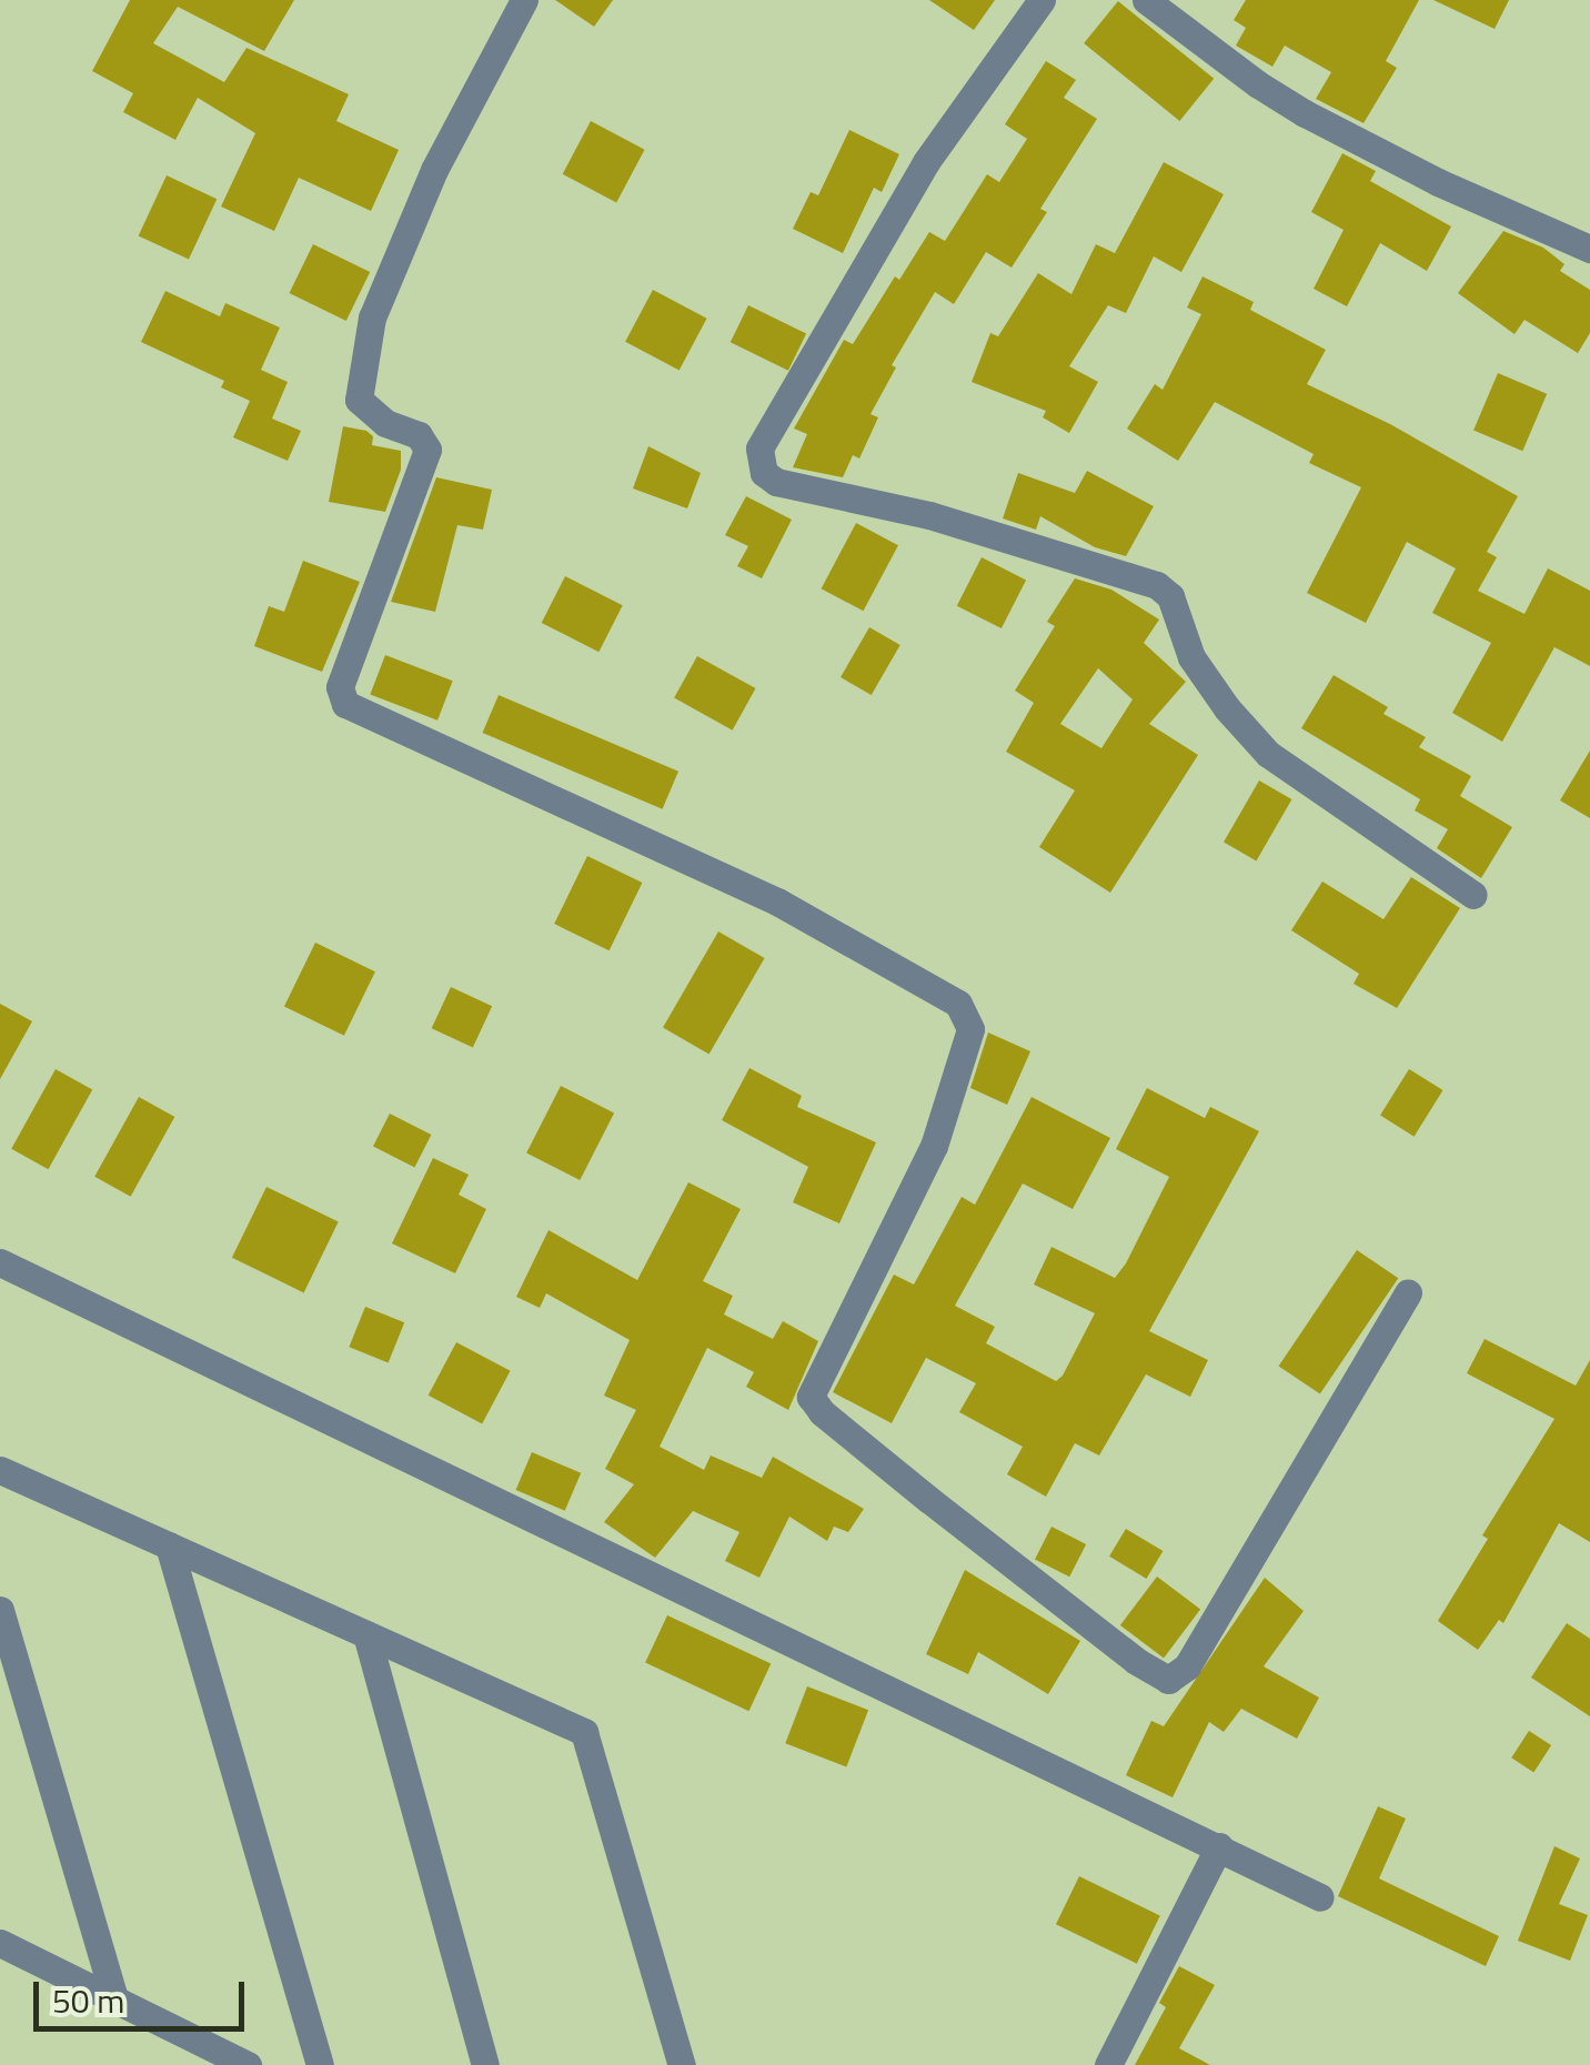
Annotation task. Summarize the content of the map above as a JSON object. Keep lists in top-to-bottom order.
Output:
{
  "scale_bar": "50 m"
}
